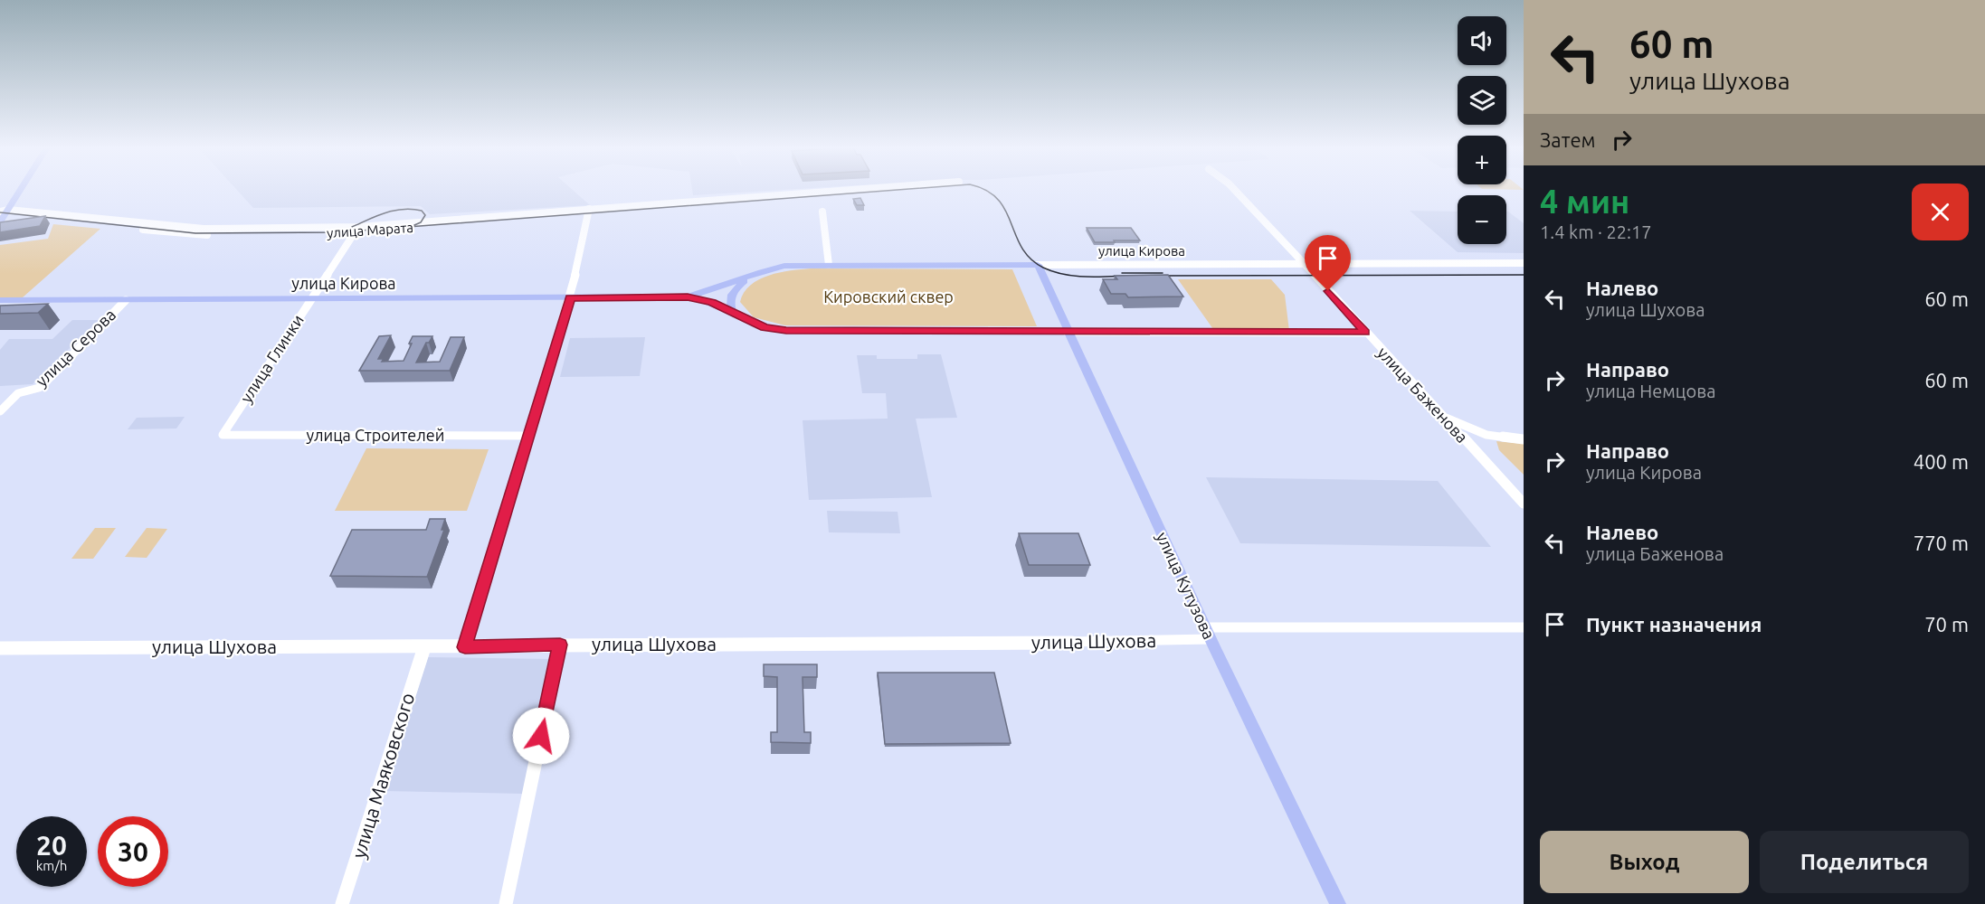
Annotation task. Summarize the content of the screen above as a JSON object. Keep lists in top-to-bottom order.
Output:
{
  "streets": {
    "main road": ["улица Кирова", "улица Кутузова"],
    "street": [
      "улица Марата",
      "улица Серова",
      "улица Глинки",
      "улица Баженова",
      "улица Строителей",
      "улица Шухова",
      "улица Маяковского"
    ]
  },
  "crossings": [
    ["улица Марата", "улица Глинки"],
    ["улица Кирова", "улица Серова"],
    ["улица Кирова", "улица Глинки"],
    ["улица Кирова", "улица Баженова"],
    ["улица Кирова", "улица Кутузова"],
    ["улица Глинки", "улица Строителей"],
    ["улица Кутузова", "улица Шухова"],
    ["улица Шухова", "улица Маяковского"]
  ],
  "parks": ["Кировский сквер"],
  "page": {
    "turn": ["60 m", "улица Шухова"],
    "map_buttons": ["+", "−"],
    "then": "Затем",
    "heading": ["4 мин", "1.4 km · 22:17"],
    "list": [
      {
        "name": "Налево",
        "note": "улица Шухова",
        "value": "60 m"
      },
      {
        "name": "Направо",
        "note": "улица Немцова",
        "value": "60 m"
      },
      {
        "name": "Направо",
        "note": "улица Кирова",
        "value": "400 m"
      },
      {
        "name": "Налево",
        "note": "улица Баженова",
        "value": "770 m"
      },
      {
        "name": "Пункт назначения",
        "value": "70 m"
      }
    ],
    "speed": "20 km/h",
    "limit": "30",
    "buttons": ["Выход", "Поделиться"]
  }
}
